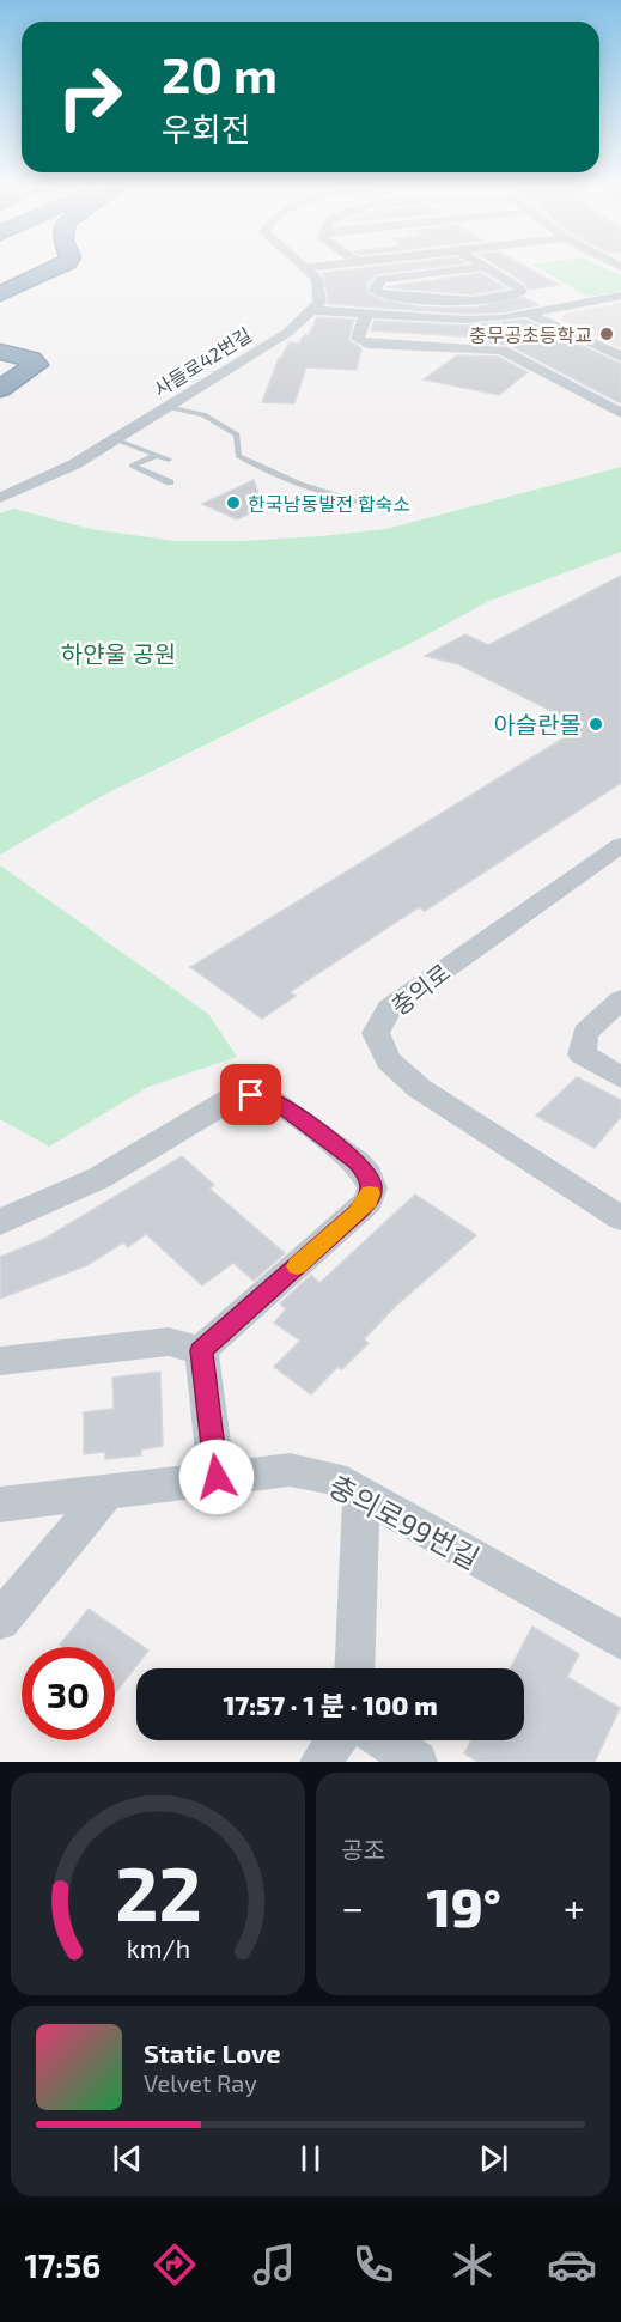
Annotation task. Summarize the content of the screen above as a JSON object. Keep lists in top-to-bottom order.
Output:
{
  "streets": {
    "street": ["사들로42번길", "충의로", "충의로99번길"]
  },
  "parks": ["하얀울 공원"],
  "places": ["충무공초등학교", "한국남동발전 합숙소", "아슬란몰"],
  "page": {
    "turn": ["20 m", "우회전"],
    "limit": "30",
    "trip": "17:57 · 1 분 · 100 m",
    "tile": "공조",
    "heat": ["−", "19°", "+"],
    "song": ["Static Love", "Velvet Ray"],
    "tabs": "17:56",
    "gauge": ["22", "km/h"]
  }
}
